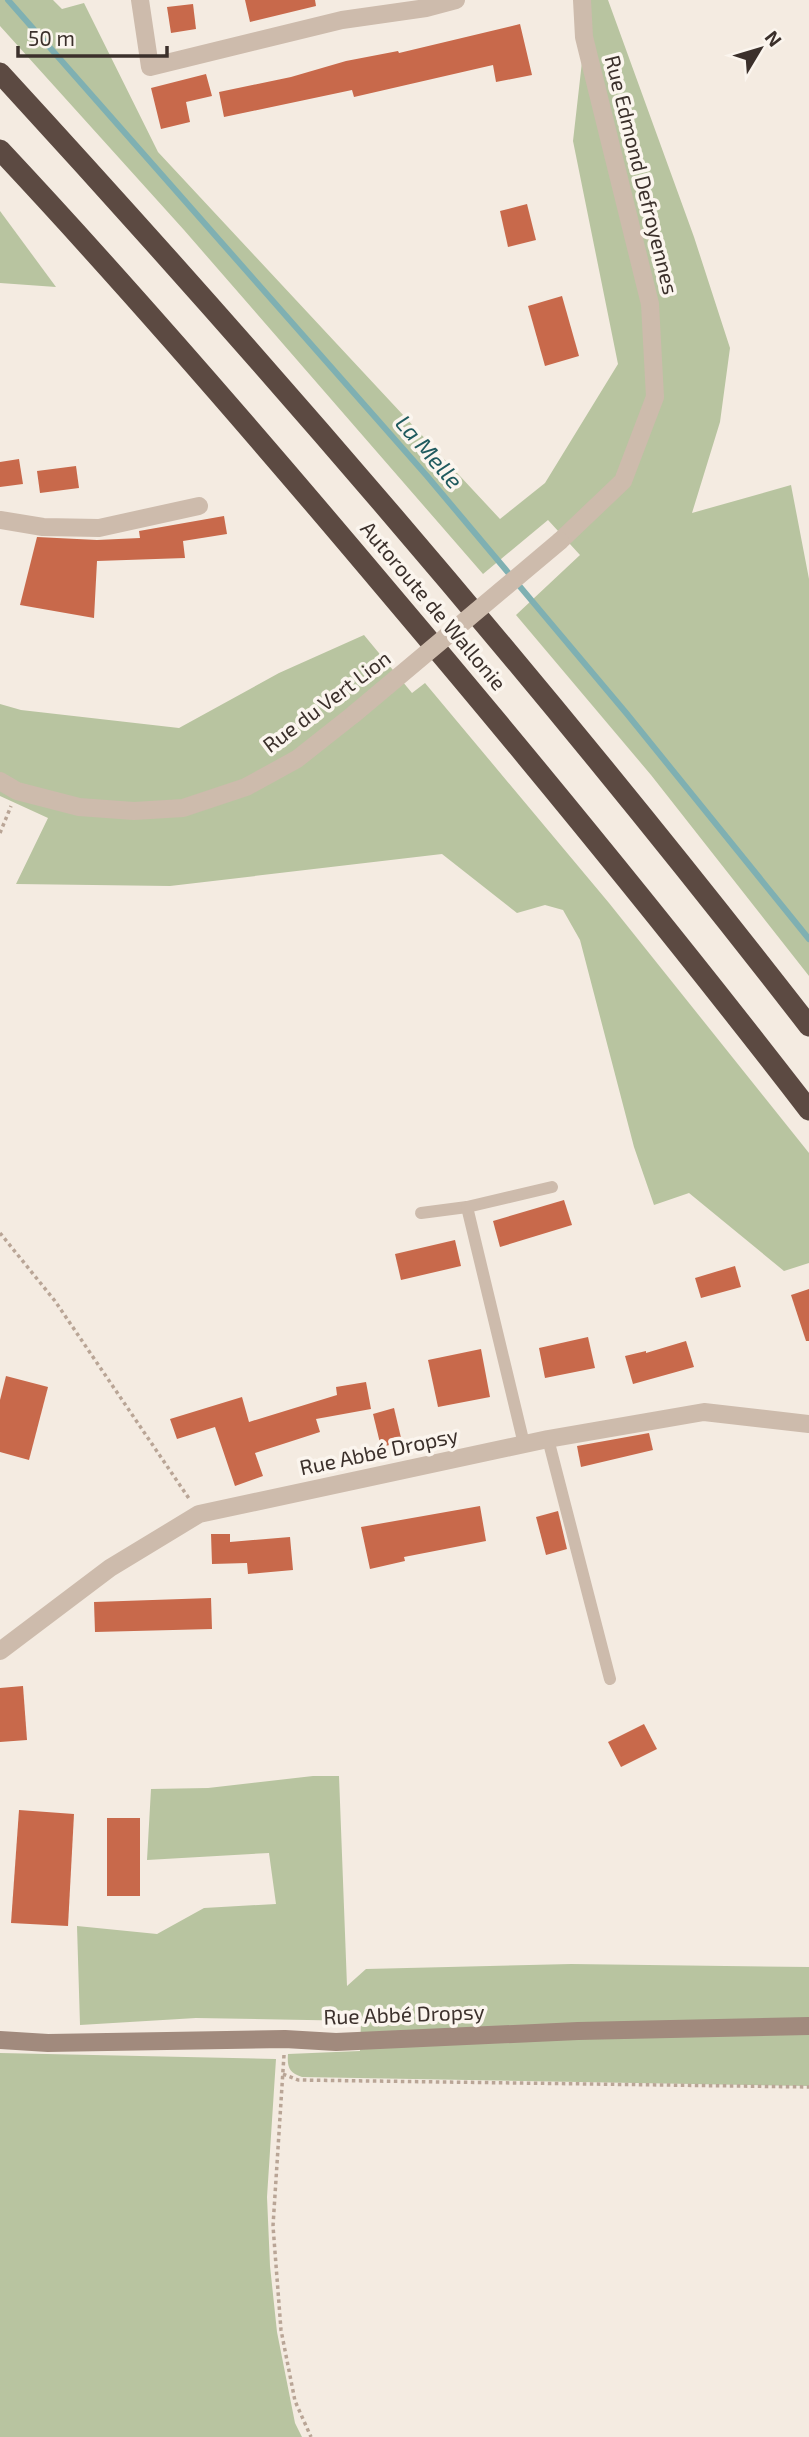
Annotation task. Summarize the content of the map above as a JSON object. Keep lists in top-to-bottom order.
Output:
{
  "streets": {
    "highway": ["Autoroute de Wallonie"],
    "street": ["Rue Edmond Defroyennes", "Rue du Vert Lion", "Rue Abbé Dropsy"]
  },
  "crossings": [
    ["Rue Edmond Defroyennes", "Rue du Vert Lion"]
  ],
  "water": ["La Melle"],
  "scale_bar": "50 m",
  "north": "top right"
}
